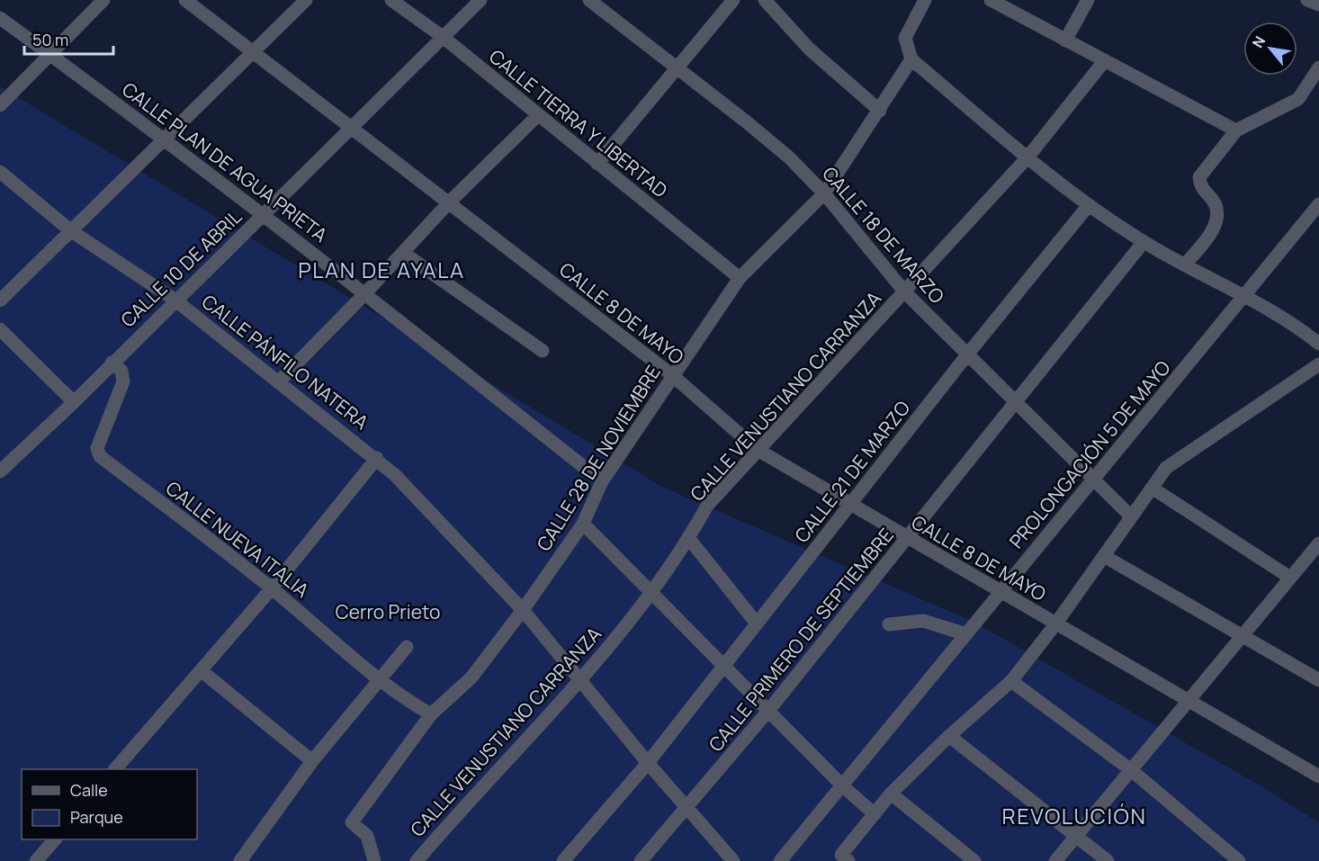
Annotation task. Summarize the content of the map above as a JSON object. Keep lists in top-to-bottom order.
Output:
{
  "streets": {
    "street": [
      "CALLE TIERRA Y LIBERTAD",
      "CALLE PLAN DE AGUA PRIETA",
      "CALLE 18 DE MARZO",
      "CALLE 10 DE ABRIL",
      "CALLE 8 DE MAYO",
      "CALLE PÁNFILO NATERA",
      "CALLE VENUSTIANO CARRANZA",
      "PROLONGACIÓN 5 DE MAYO",
      "CALLE 28 DE NOVIEMBRE",
      "CALLE 21 DE MARZO",
      "CALLE NUEVA ITALIA",
      "CALLE PRIMERO DE SEPTIEMBRE"
    ]
  },
  "crossings": [
    ["CALLE TIERRA Y LIBERTAD", "CALLE 10 DE ABRIL"],
    ["CALLE TIERRA Y LIBERTAD", "CALLE 28 DE NOVIEMBRE"],
    ["CALLE PLAN DE AGUA PRIETA", "CALLE 10 DE ABRIL"],
    ["CALLE PLAN DE AGUA PRIETA", "CALLE 28 DE NOVIEMBRE"],
    ["CALLE 18 DE MARZO", "CALLE VENUSTIANO CARRANZA"],
    ["CALLE 18 DE MARZO", "PROLONGACIÓN 5 DE MAYO"],
    ["CALLE 18 DE MARZO", "CALLE 28 DE NOVIEMBRE"],
    ["CALLE 18 DE MARZO", "CALLE 21 DE MARZO"],
    ["CALLE 18 DE MARZO", "CALLE PRIMERO DE SEPTIEMBRE"],
    ["CALLE 10 DE ABRIL", "CALLE 8 DE MAYO"],
    ["CALLE 10 DE ABRIL", "CALLE PÁNFILO NATERA"],
    ["CALLE 10 DE ABRIL", "CALLE NUEVA ITALIA"],
    ["CALLE 8 DE MAYO", "CALLE VENUSTIANO CARRANZA"],
    ["CALLE 8 DE MAYO", "PROLONGACIÓN 5 DE MAYO"],
    ["CALLE 8 DE MAYO", "CALLE 28 DE NOVIEMBRE"],
    ["CALLE 8 DE MAYO", "CALLE 21 DE MARZO"],
    ["CALLE 8 DE MAYO", "CALLE PRIMERO DE SEPTIEMBRE"],
    ["CALLE PÁNFILO NATERA", "CALLE VENUSTIANO CARRANZA"],
    ["CALLE PÁNFILO NATERA", "CALLE 28 DE NOVIEMBRE"],
    ["CALLE PÁNFILO NATERA", "CALLE 21 DE MARZO"],
    ["CALLE PÁNFILO NATERA", "CALLE PRIMERO DE SEPTIEMBRE"],
    ["CALLE 28 DE NOVIEMBRE", "CALLE NUEVA ITALIA"]
  ],
  "districts": ["PLAN DE AYALA", "REVOLUCIÓN"],
  "parks": ["Cerro Prieto"],
  "legend": ["Calle", "Parque"],
  "scale_bar": "50 m",
  "north": "top left"
}
